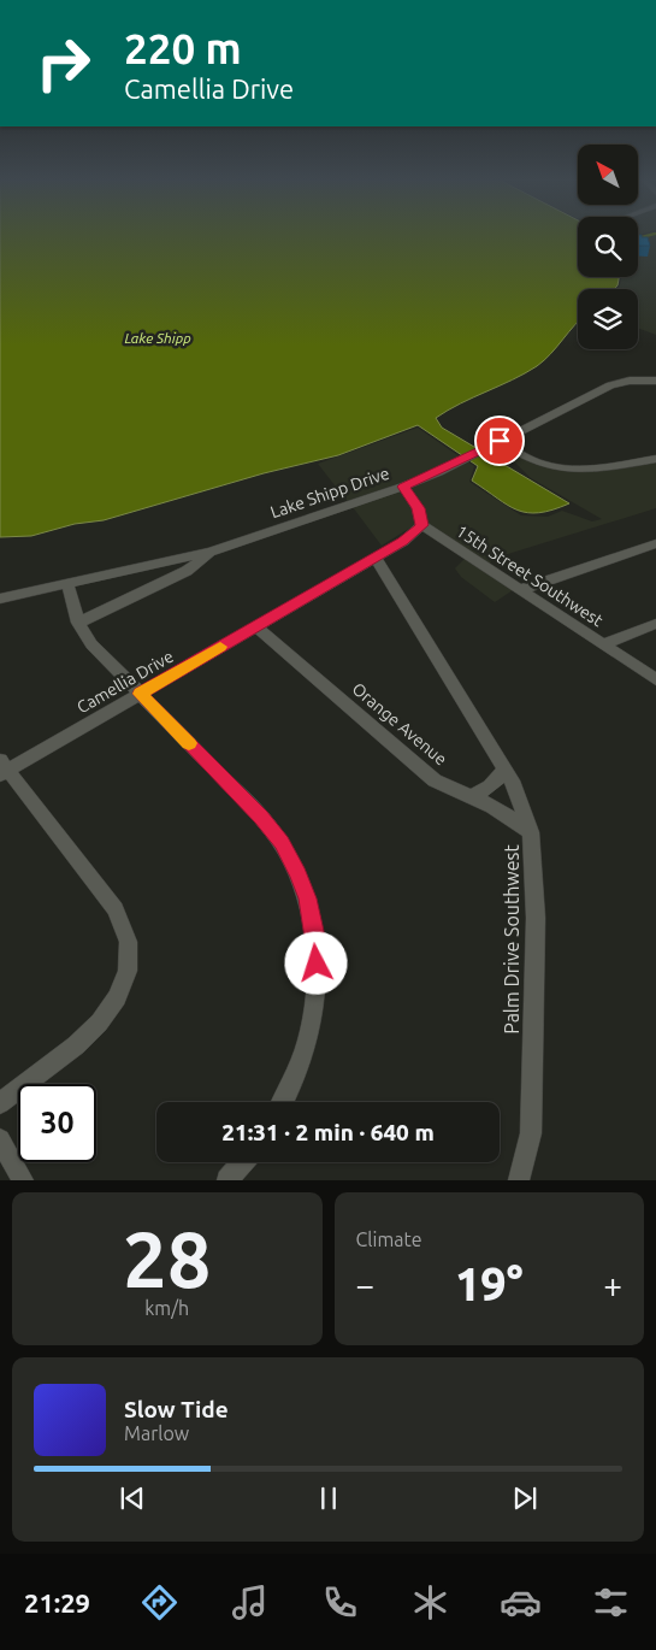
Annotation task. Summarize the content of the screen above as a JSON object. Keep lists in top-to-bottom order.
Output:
{
  "streets": {
    "street": [
      "Lake Shipp Drive",
      "15th Street Southwest",
      "Camellia Drive",
      "Orange Avenue",
      "Palm Drive Southwest"
    ]
  },
  "crossings": [
    ["15th Street Southwest", "Camellia Drive"],
    ["Camellia Drive", "Orange Avenue"],
    ["Camellia Drive", "Palm Drive Southwest"],
    ["Orange Avenue", "Palm Drive Southwest"]
  ],
  "water": ["Lake Shipp"],
  "north": "top left",
  "page": {
    "turn": ["220 m", "Camellia Drive"],
    "limit": "30",
    "trip": "21:31 · 2 min · 640 m",
    "tile": [
      ["28", "km/h"],
      "Climate"
    ],
    "heat": ["−", "19°", "+"],
    "song": ["Slow Tide", "Marlow"],
    "tabs": "21:29"
  }
}
